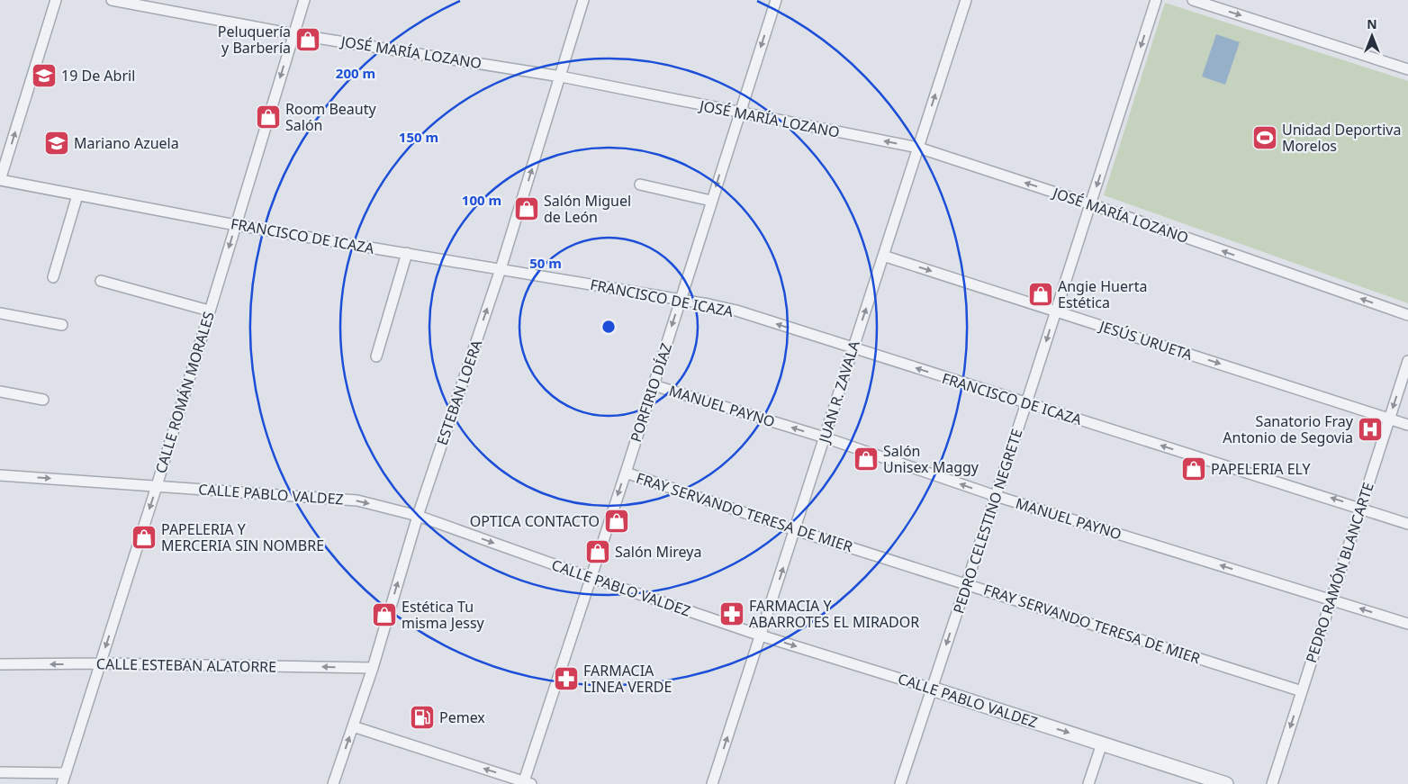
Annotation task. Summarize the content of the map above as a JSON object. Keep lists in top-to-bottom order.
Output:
{
  "streets": {
    "street": [
      "JOSÉ MARÍA LOZANO",
      "FRANCISCO DE ICAZA",
      "JESÚS URUETA",
      "JUAN R. ZAVALA",
      "CALLE ROMÁN MORALES",
      "ESTEBAN LOERA",
      "PORFIRIO DÍAZ",
      "MANUEL PAYNO",
      "CALLE PABLO VALDEZ",
      "FRAY SERVANDO TERESA DE MIER",
      "PEDRO CELESTINO NEGRETE",
      "PEDRO RAMÓN BLANCARTE",
      "CALLE ESTEBAN ALATORRE"
    ]
  },
  "crossings": [
    ["JOSÉ MARÍA LOZANO", "JUAN R. ZAVALA"],
    ["JOSÉ MARÍA LOZANO", "CALLE ROMÁN MORALES"],
    ["JOSÉ MARÍA LOZANO", "ESTEBAN LOERA"],
    ["JOSÉ MARÍA LOZANO", "PORFIRIO DÍAZ"],
    ["JOSÉ MARÍA LOZANO", "PEDRO CELESTINO NEGRETE"],
    ["FRANCISCO DE ICAZA", "JUAN R. ZAVALA"],
    ["FRANCISCO DE ICAZA", "CALLE ROMÁN MORALES"],
    ["FRANCISCO DE ICAZA", "ESTEBAN LOERA"],
    ["FRANCISCO DE ICAZA", "PORFIRIO DÍAZ"],
    ["FRANCISCO DE ICAZA", "PEDRO CELESTINO NEGRETE"],
    ["FRANCISCO DE ICAZA", "PEDRO RAMÓN BLANCARTE"],
    ["JESÚS URUETA", "JUAN R. ZAVALA"],
    ["JESÚS URUETA", "PEDRO CELESTINO NEGRETE"],
    ["JESÚS URUETA", "PEDRO RAMÓN BLANCARTE"],
    ["JUAN R. ZAVALA", "MANUEL PAYNO"],
    ["JUAN R. ZAVALA", "CALLE PABLO VALDEZ"],
    ["JUAN R. ZAVALA", "FRAY SERVANDO TERESA DE MIER"],
    ["CALLE ROMÁN MORALES", "CALLE PABLO VALDEZ"],
    ["CALLE ROMÁN MORALES", "CALLE ESTEBAN ALATORRE"],
    ["ESTEBAN LOERA", "CALLE PABLO VALDEZ"],
    ["ESTEBAN LOERA", "CALLE ESTEBAN ALATORRE"],
    ["PORFIRIO DÍAZ", "MANUEL PAYNO"],
    ["PORFIRIO DÍAZ", "CALLE PABLO VALDEZ"],
    ["PORFIRIO DÍAZ", "FRAY SERVANDO TERESA DE MIER"],
    ["MANUEL PAYNO", "PEDRO CELESTINO NEGRETE"],
    ["MANUEL PAYNO", "PEDRO RAMÓN BLANCARTE"],
    ["CALLE PABLO VALDEZ", "PEDRO CELESTINO NEGRETE"],
    ["FRAY SERVANDO TERESA DE MIER", "PEDRO CELESTINO NEGRETE"],
    ["FRAY SERVANDO TERESA DE MIER", "PEDRO RAMÓN BLANCARTE"]
  ],
  "one_way": [
    "JOSÉ MARÍA LOZANO",
    "FRANCISCO DE ICAZA",
    "JESÚS URUETA",
    "JUAN R. ZAVALA",
    "CALLE ROMÁN MORALES",
    "ESTEBAN LOERA",
    "PORFIRIO DÍAZ",
    "MANUEL PAYNO",
    "CALLE PABLO VALDEZ",
    "PEDRO CELESTINO NEGRETE",
    "PEDRO RAMÓN BLANCARTE",
    "CALLE ESTEBAN ALATORRE"
  ],
  "places": {
    "shop": [
      "Peluquería y Barbería",
      "Room Beauty Salón",
      "Salón Miguel de León",
      "Angie Huerta Estética",
      "Salón Unisex Maggy",
      "PAPELERIA ELY",
      "OPTICA CONTACTO",
      "PAPELERIA Y MERCERIA SIN NOMBRE",
      "Salón Mireya",
      "Estética Tu misma Jessy"
    ],
    "school or university": ["19 De Abril", "Mariano Azuela"],
    "sports": ["Unidad Deportiva Morelos"],
    "hospital": ["Sanatorio Fray Antonio de Segovia"],
    "pharmacy": ["FARMACIA Y ABARROTES EL MIRADOR", "FARMACIA LINEA VERDE"],
    "fuel station": ["Pemex"]
  },
  "north": "top",
  "rings": [
    "200 m",
    "150 m",
    "100 m",
    "50 m"
  ]
}
